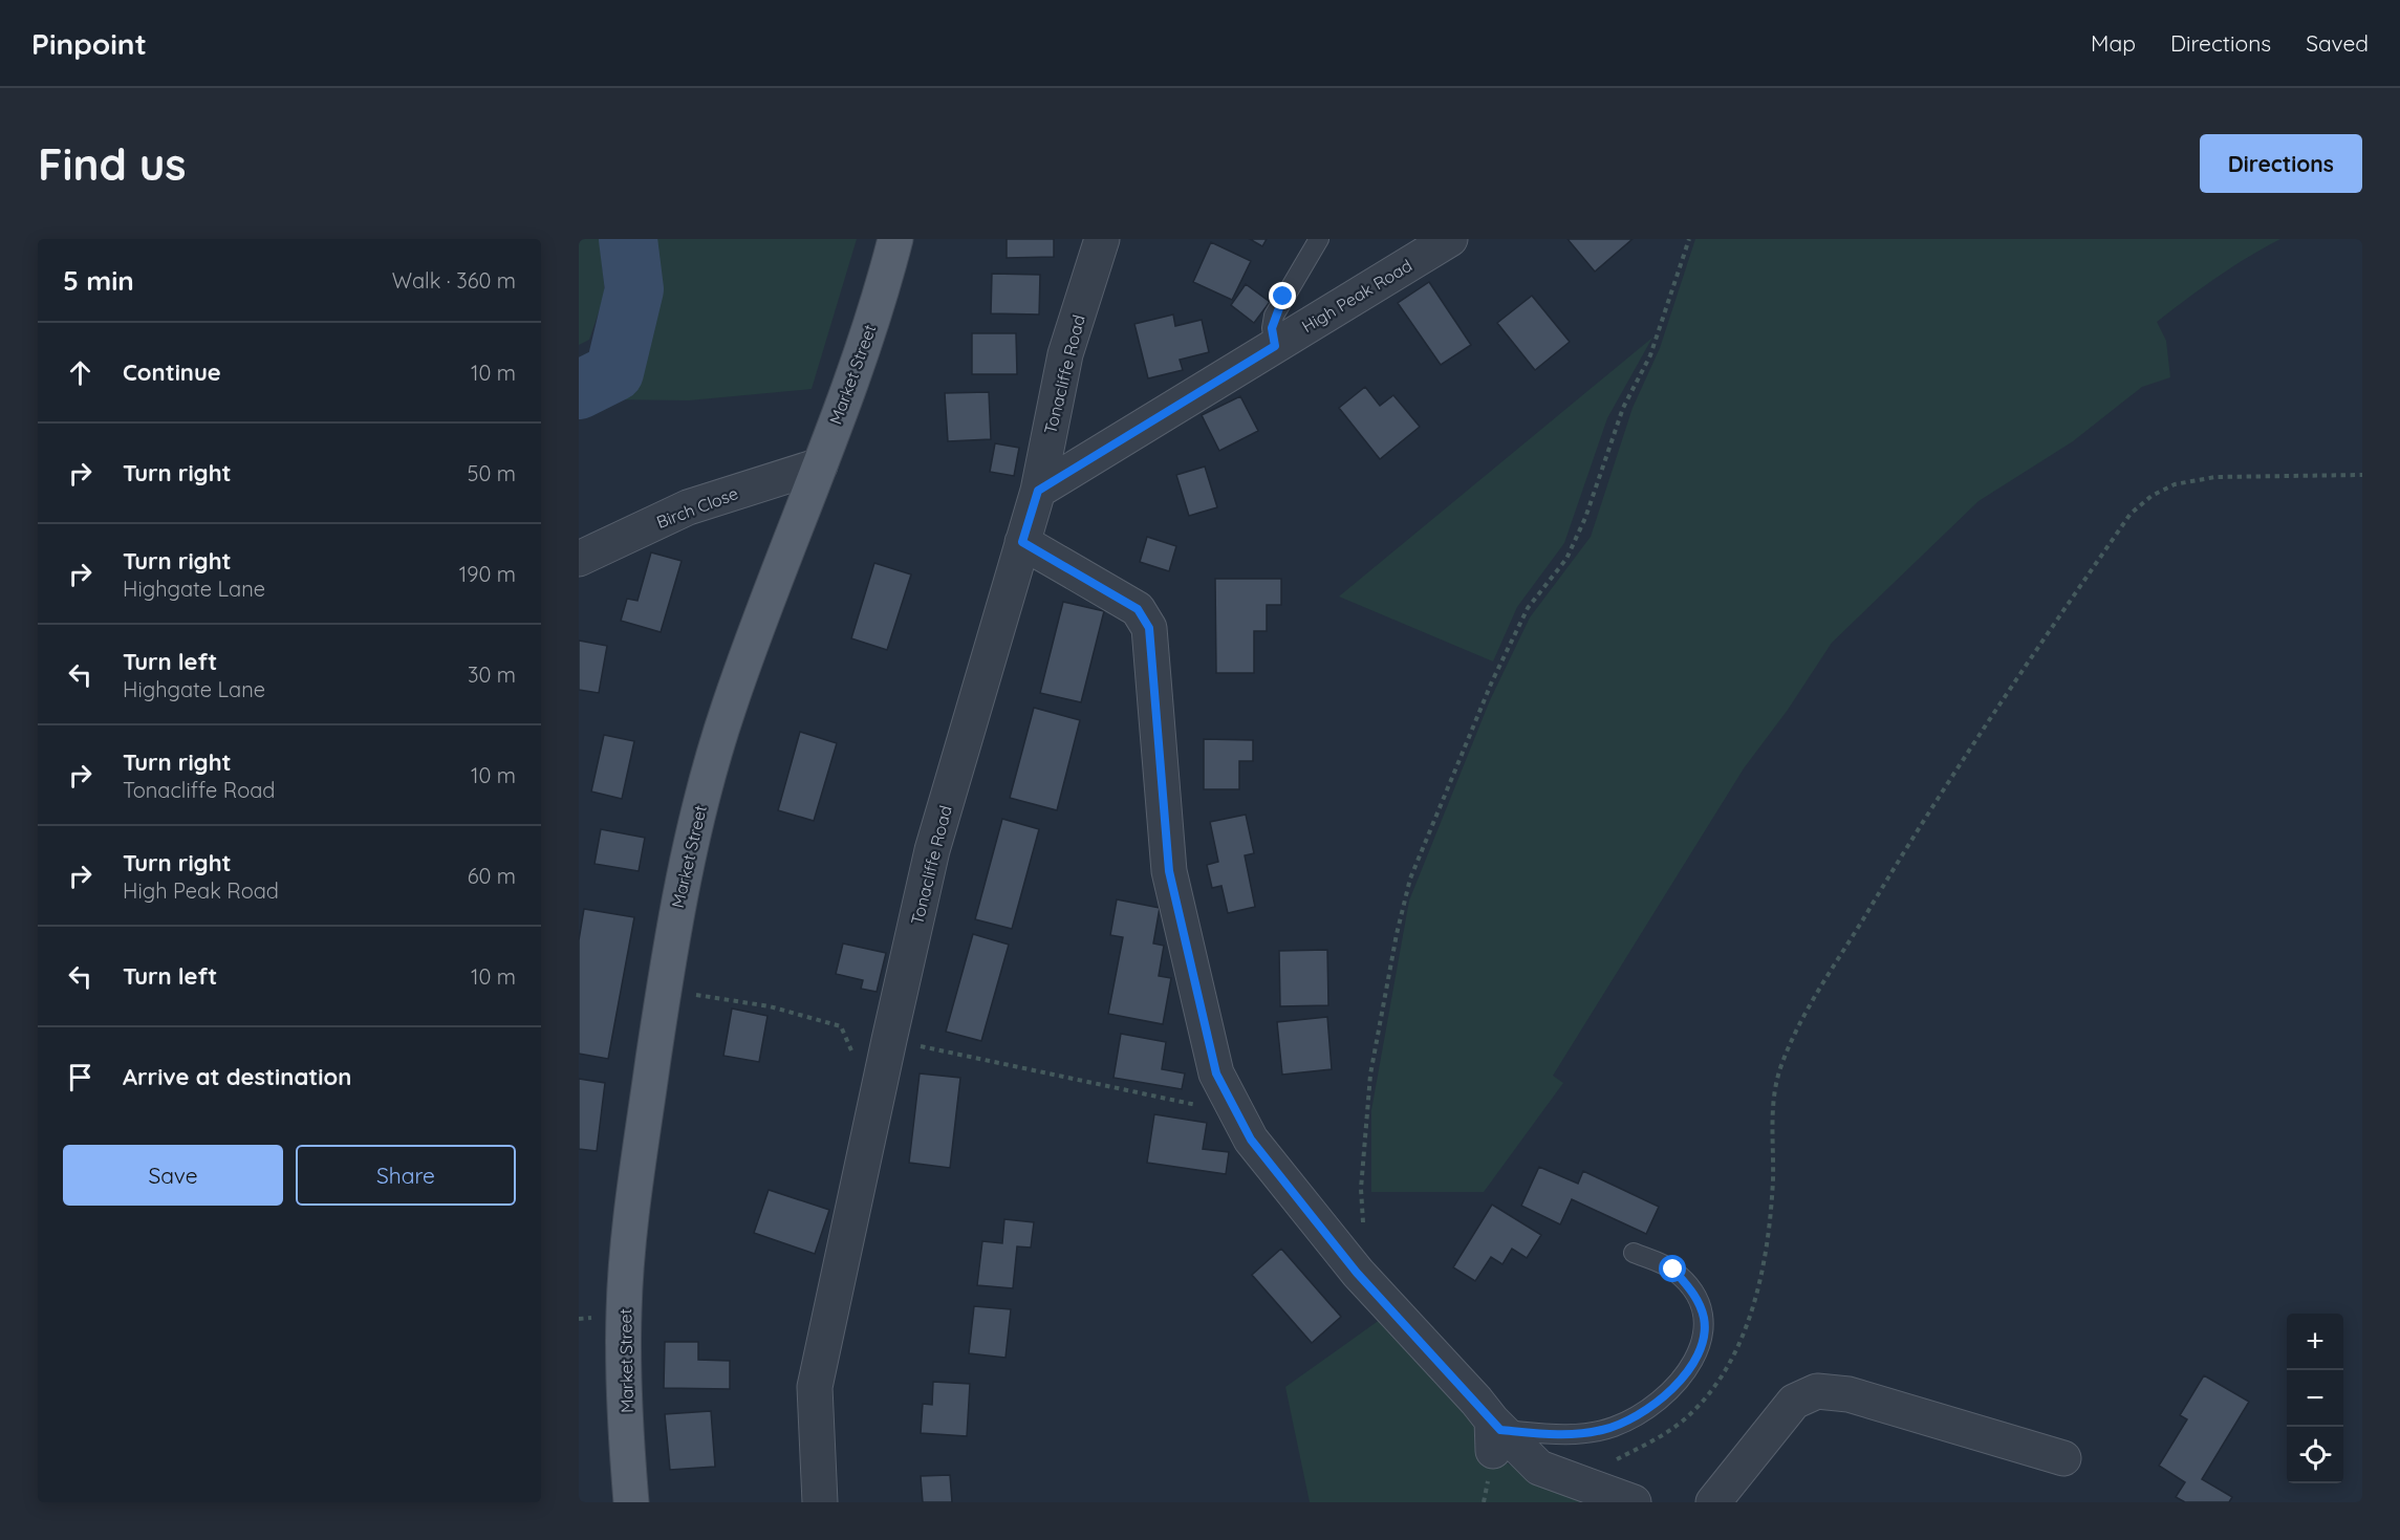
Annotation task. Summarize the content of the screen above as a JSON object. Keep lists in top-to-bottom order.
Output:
{
  "streets": {
    "main road": ["Market Street"],
    "street": ["High Peak Road", "Tonacliffe Road", "Birch Close"]
  },
  "crossings": [
    ["High Peak Road", "Tonacliffe Road"],
    ["Market Street", "Birch Close"]
  ],
  "page": {
    "header": "Pinpoint",
    "nav": ["Map", "Directions", "Saved"],
    "buttons": [
      "Directions",
      ["Save", "Share"]
    ],
    "title": "Find us",
    "heading": ["5 min", "Walk · 360 m"],
    "list": [
      ["Continue", "10 m"],
      ["Turn right", "50 m"],
      ["Turn right", "Highgate Lane", "190 m"],
      ["Turn left", "Highgate Lane", "30 m"],
      ["Turn right", "Tonacliffe Road", "10 m"],
      ["Turn right", "High Peak Road", "60 m"],
      ["Turn left", "10 m"],
      "Arrive at destination"
    ],
    "map_buttons": ["+", "−"]
  }
}
